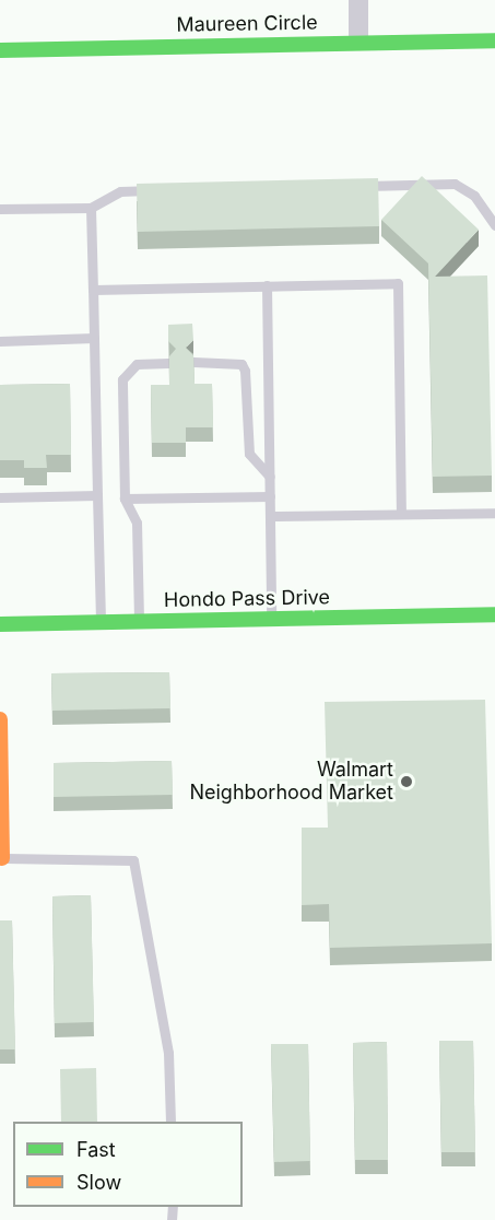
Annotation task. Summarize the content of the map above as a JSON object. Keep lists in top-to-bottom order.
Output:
{
  "streets": {
    "street": ["Maureen Circle", "Hondo Pass Drive"]
  },
  "places": ["Walmart Neighborhood Market"],
  "legend": ["Fast", "Slow"]
}
